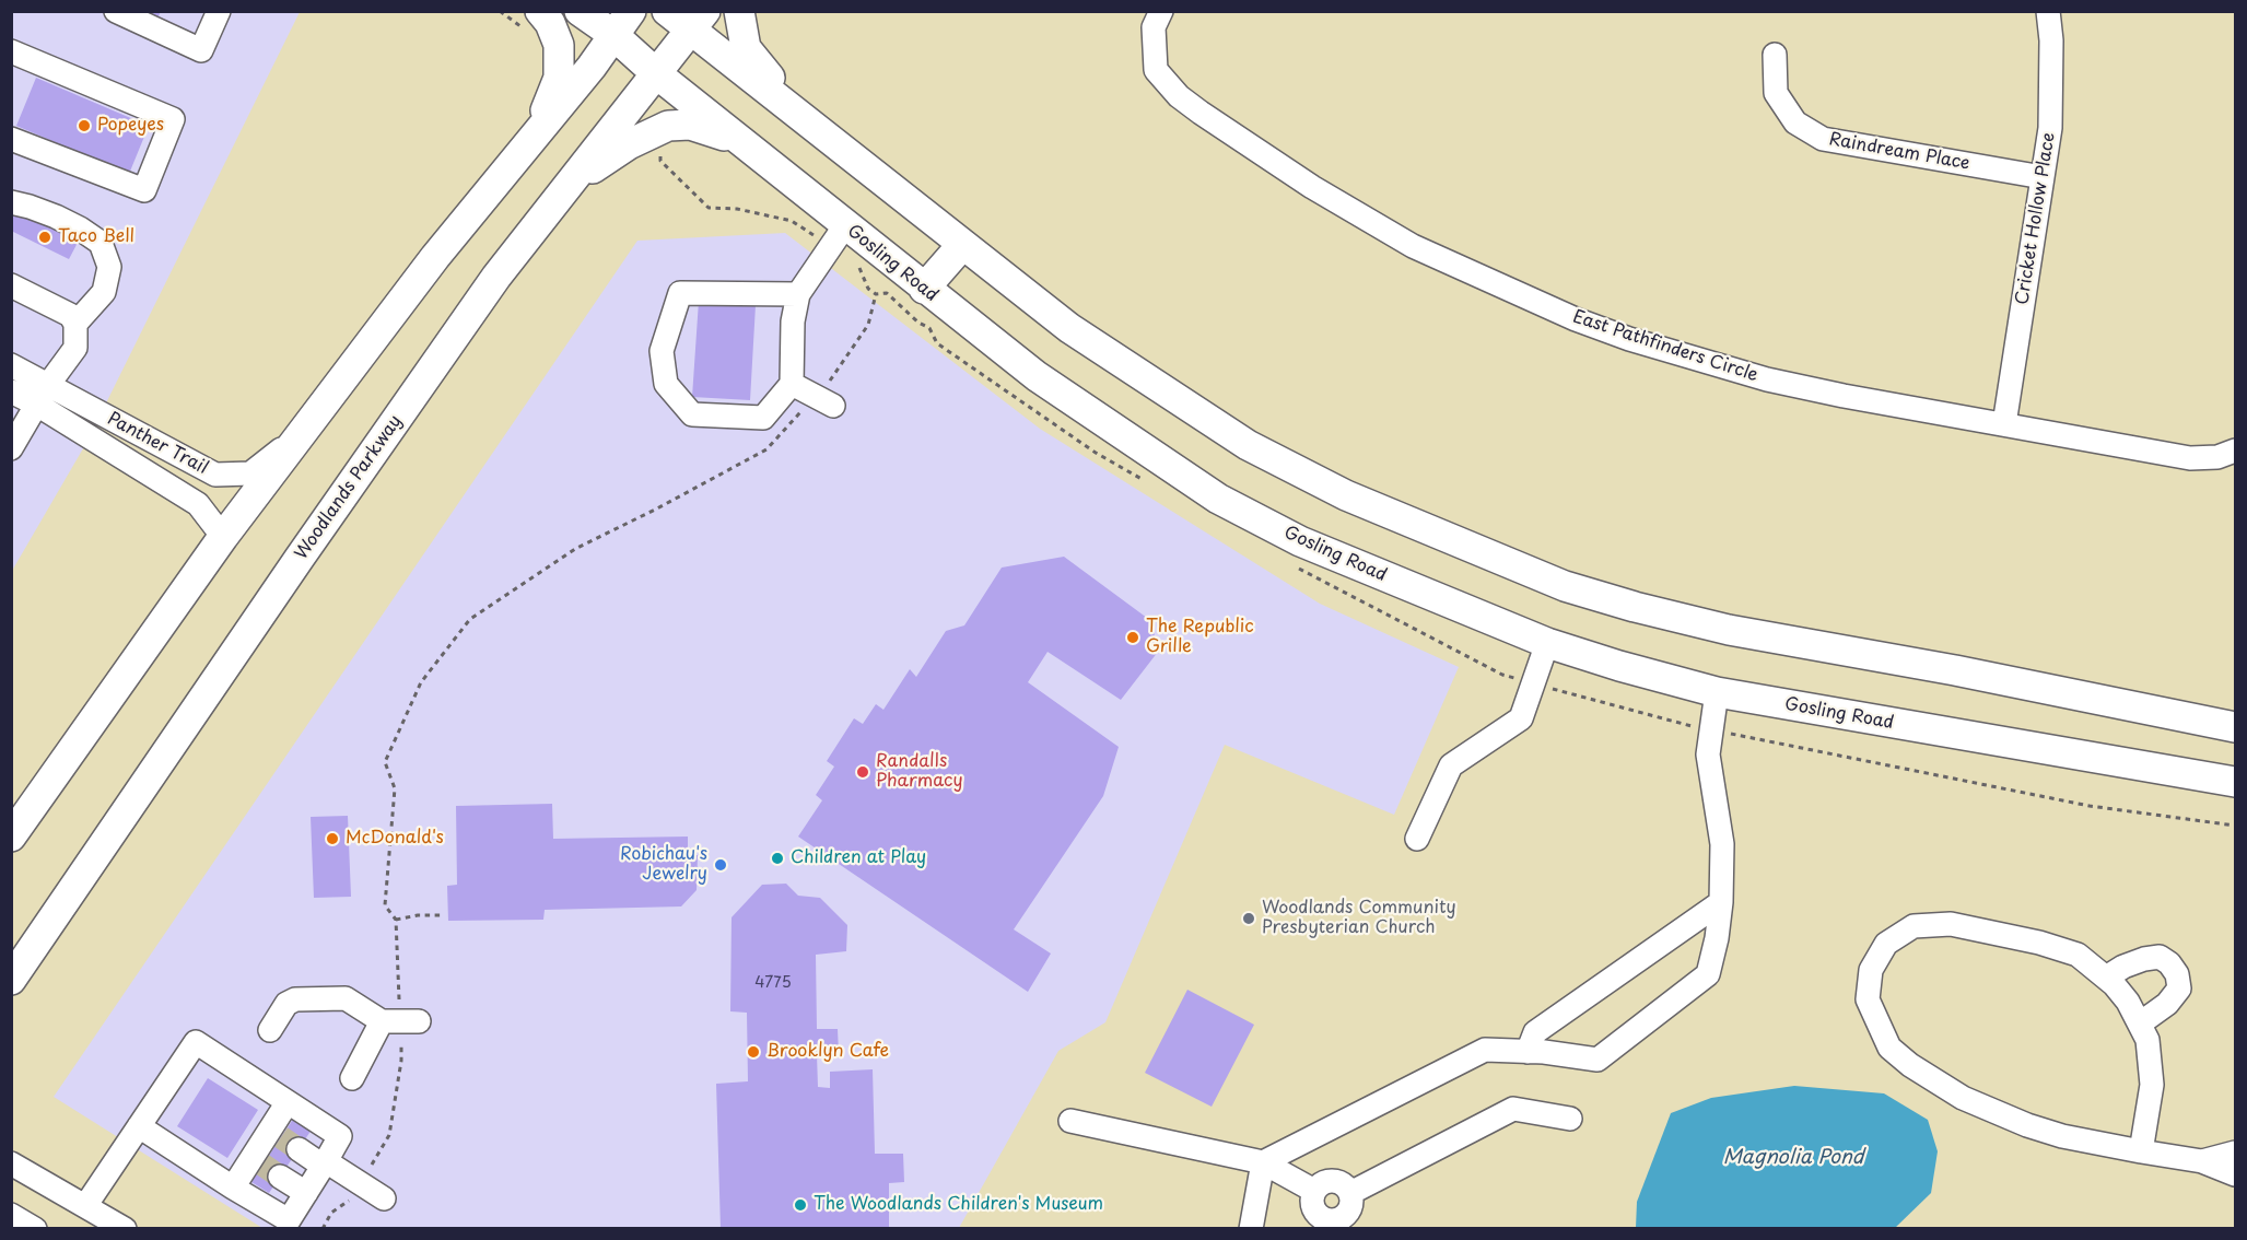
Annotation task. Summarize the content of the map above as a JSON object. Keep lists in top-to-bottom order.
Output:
{
  "streets": {
    "main road": ["Gosling Road", "Woodlands Parkway"],
    "street": [
      "Raindream Place",
      "Cricket Hollow Place",
      "East Pathfinders Circle",
      "Panther Trail"
    ]
  },
  "crossings": [
    ["Raindream Place", "Cricket Hollow Place"],
    ["Cricket Hollow Place", "East Pathfinders Circle"],
    ["Gosling Road", "Woodlands Parkway"]
  ],
  "water": ["Magnolia Pond"],
  "places": [
    "Popeyes",
    "Taco Bell",
    "The Republic Grille",
    "Randalls Pharmacy",
    "McDonald's",
    "Children at Play",
    "Robichau's Jewelry",
    "Woodlands Community Presbyterian Church",
    "Brooklyn Cafe",
    "The Woodlands Children's Museum"
  ],
  "house_numbers": ["4775"]
}
